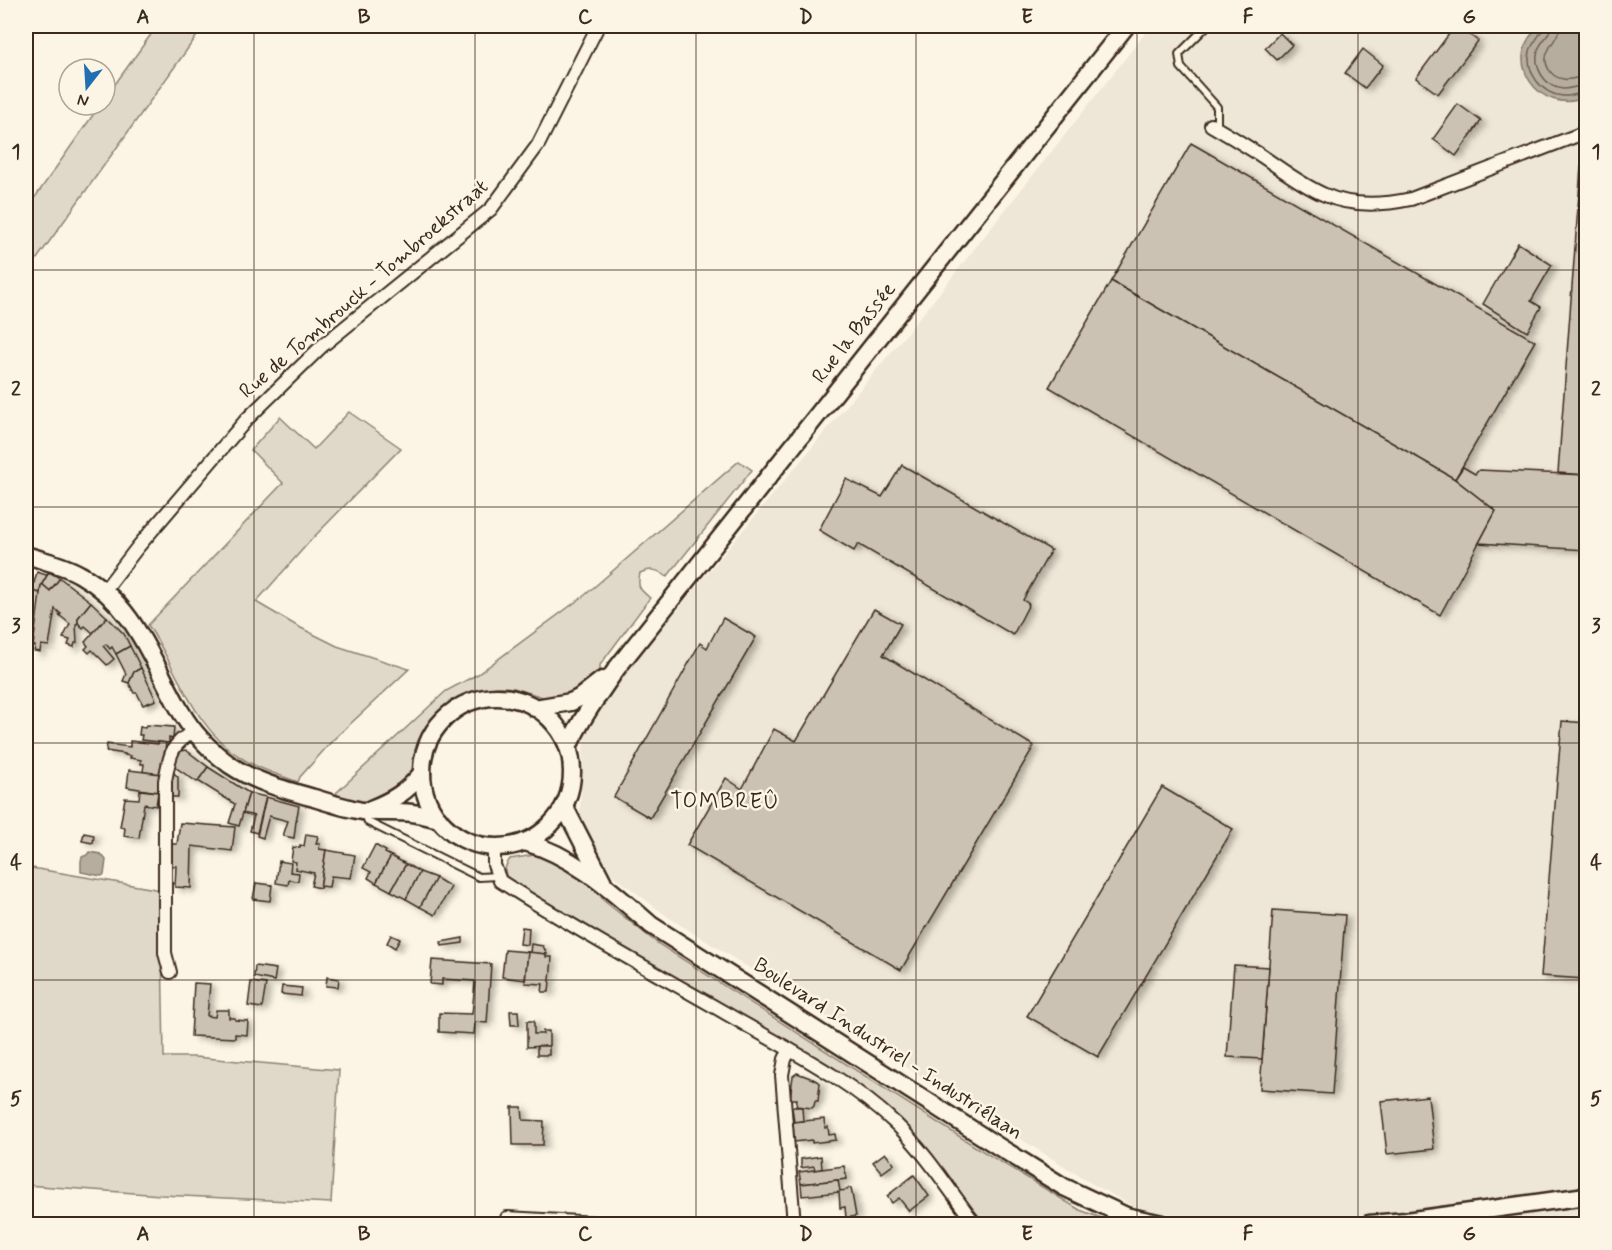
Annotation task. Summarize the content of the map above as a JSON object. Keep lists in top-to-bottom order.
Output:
{
  "streets": {
    "main road": ["Rue la Bassée", "Boulevard Industriel - Industriélaan"],
    "street": ["Rue de Tombrouck - Tombroekstraat"]
  },
  "crossings": [
    ["Rue la Bassée", "Boulevard Industriel - Industriélaan"]
  ],
  "districts": ["TOMBREÛ"],
  "north": "bottom",
  "grid": {
    "columns": [
      "A",
      "B",
      "C",
      "D",
      "E",
      "F",
      "G"
    ],
    "rows": [
      "1",
      "2",
      "3",
      "4",
      "5"
    ]
  }
}
